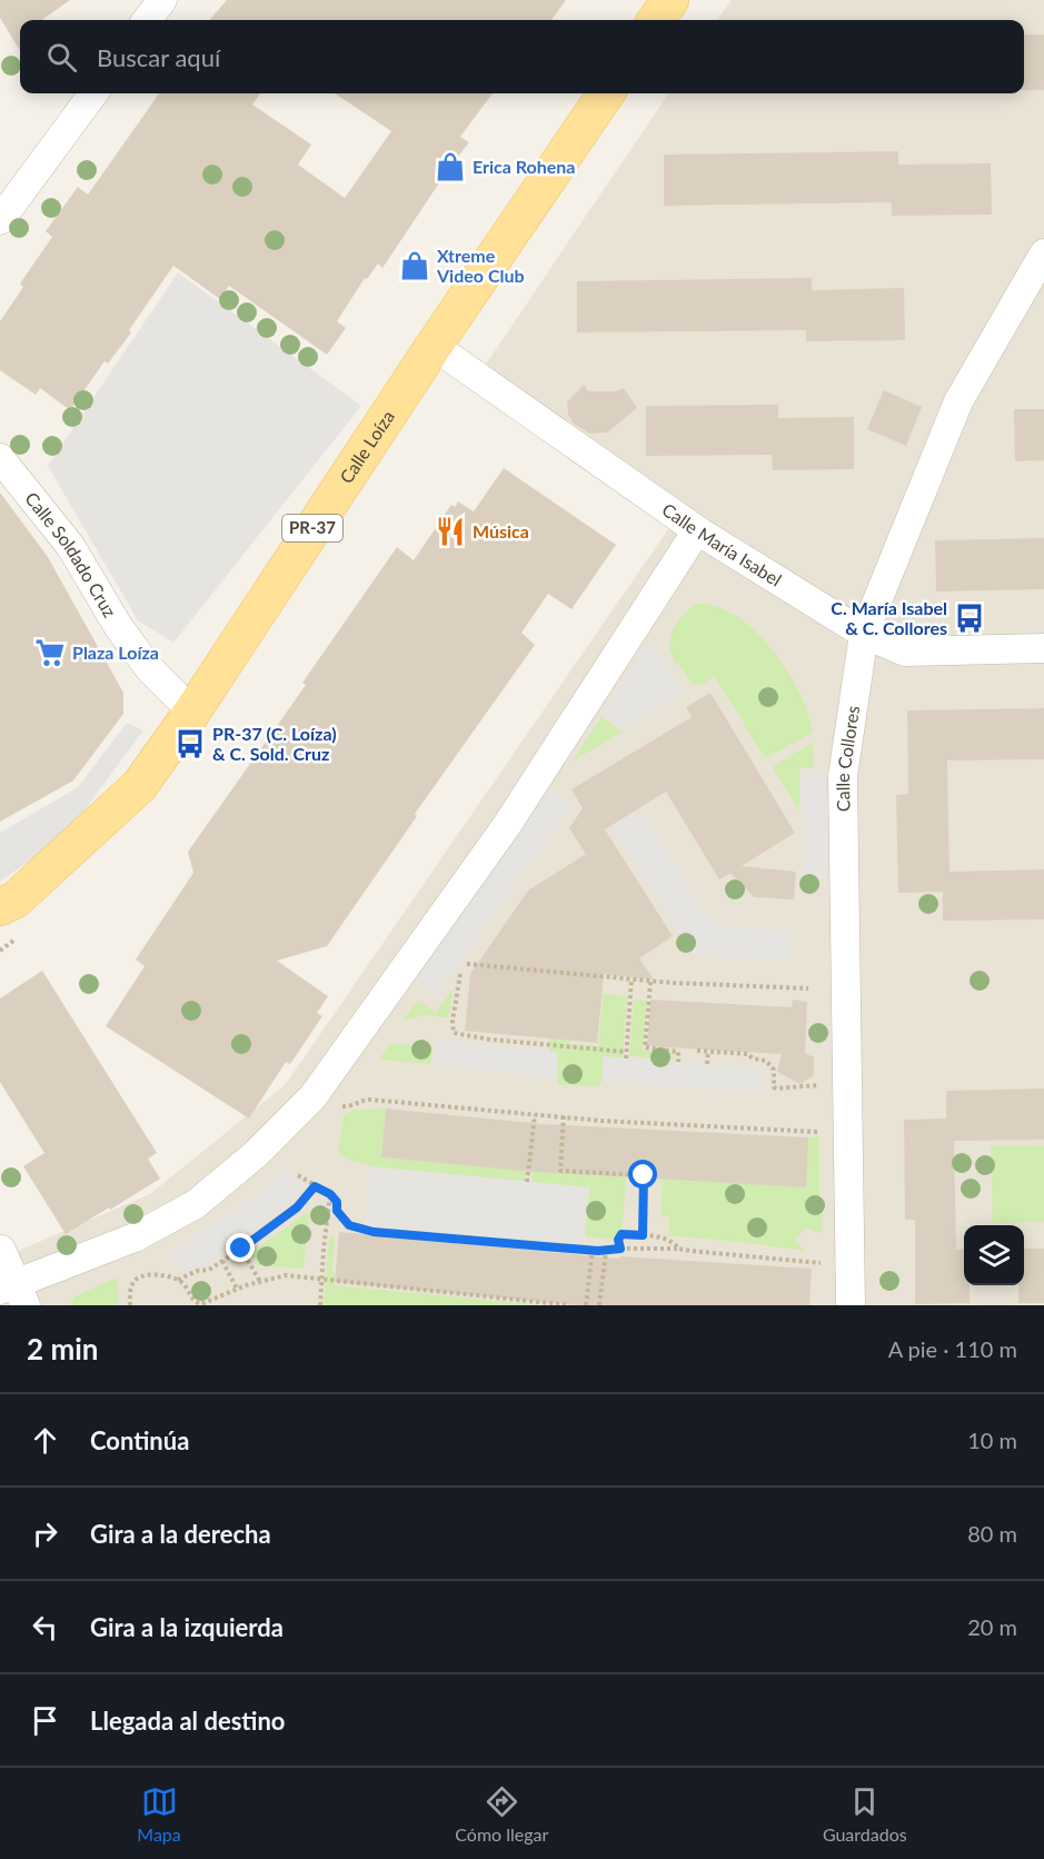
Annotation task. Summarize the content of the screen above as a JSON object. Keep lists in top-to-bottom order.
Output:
{
  "streets": {
    "main road": ["Calle Loíza", "PR-37"],
    "street": ["Calle María Isabel", "Calle Soldado Cruz", "Calle Collores"]
  },
  "crossings": [
    ["Calle Loíza", "Calle María Isabel"],
    ["Calle Loíza", "Calle Soldado Cruz"],
    ["Calle María Isabel", "Calle Collores"]
  ],
  "places": {
    "shop": ["Erica Rohena", "Xtreme Video Club"],
    "restaurant": ["Música"],
    "bus stop": ["C. María Isabel & C. Collores", "PR-37 (C. Loíza) & C. Sold. Cruz"],
    "supermarket": ["Plaza Loíza"]
  },
  "page": {
    "search": "Buscar aquí",
    "heading": ["2 min", "A pie · 110 m"],
    "list": [
      ["Continúa", "10 m"],
      ["Gira a la derecha", "80 m"],
      ["Gira a la izquierda", "20 m"],
      "Llegada al destino"
    ],
    "nav": ["Mapa", "Cómo llegar", "Guardados"]
  }
}
